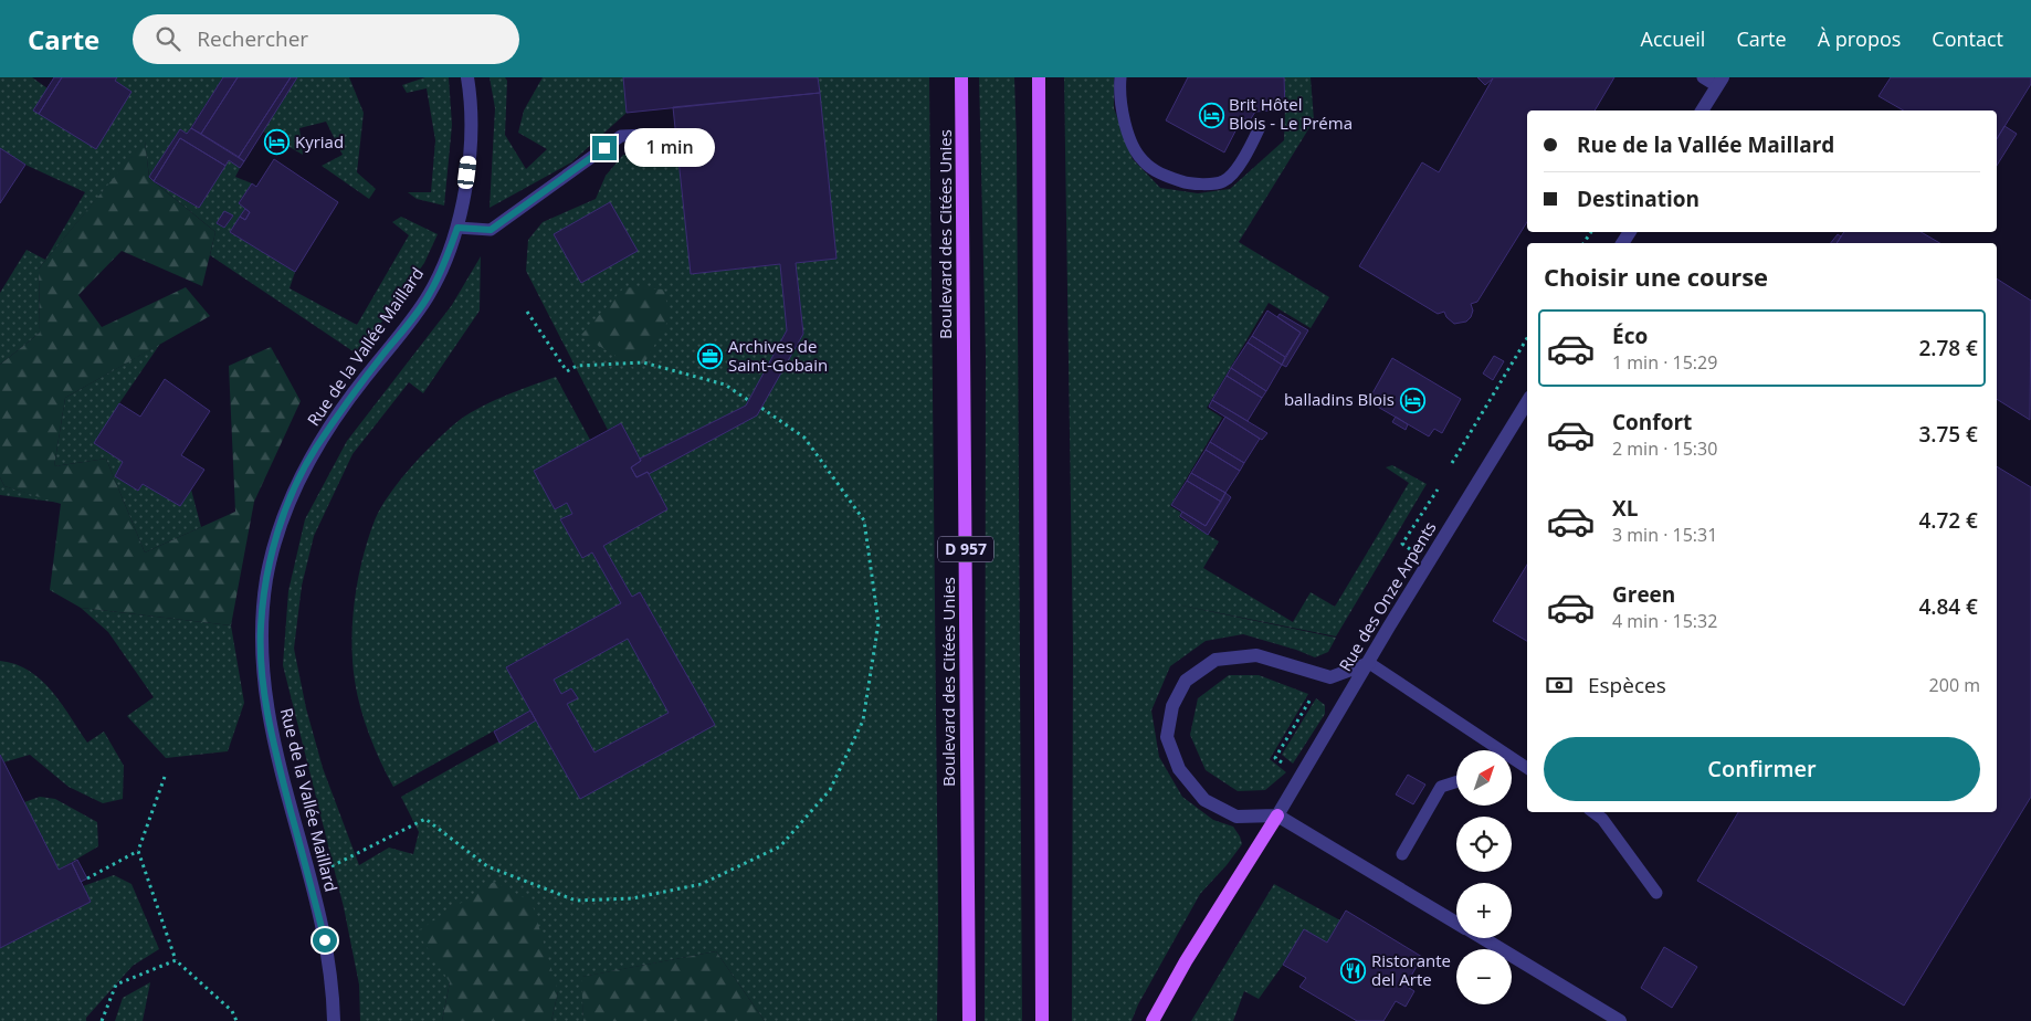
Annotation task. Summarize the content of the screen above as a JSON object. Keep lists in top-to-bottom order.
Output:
{
  "streets": {
    "main road": ["Boulevard des Citées Unies", "D 957"],
    "street": ["Rue de la Vallée Maillard", "Rue des Onze Arpents"]
  },
  "places": {
    "hotel": ["Brit Hôtel Blois - Le Préma", "Kyriad", "balladins Blois"],
    "office": ["Archives de Saint-Gobain"],
    "restaurant": ["Ristorante del Arte"]
  },
  "north": "top right",
  "page": {
    "header": "Carte",
    "search": "Rechercher",
    "nav": [
      "Accueil",
      "Carte",
      "À propos",
      "Contact"
    ],
    "banner": ["Rue de la Vallée Maillard", "Destination"],
    "bubble": "1 min",
    "heading": "Choisir une course",
    "list": [
      {
        "name": "Éco",
        "note": "1 min · 15:29",
        "value": "2.78 €"
      },
      {
        "name": "Confort",
        "note": "2 min · 15:30",
        "value": "3.75 €"
      },
      {
        "name": "XL",
        "note": "3 min · 15:31",
        "value": "4.72 €"
      },
      {
        "name": "Green",
        "note": "4 min · 15:32",
        "value": "4.84 €"
      }
    ],
    "pay": ["Espèces", "200 m"],
    "buttons": "Confirmer",
    "map_buttons": ["+", "−"]
  }
}
